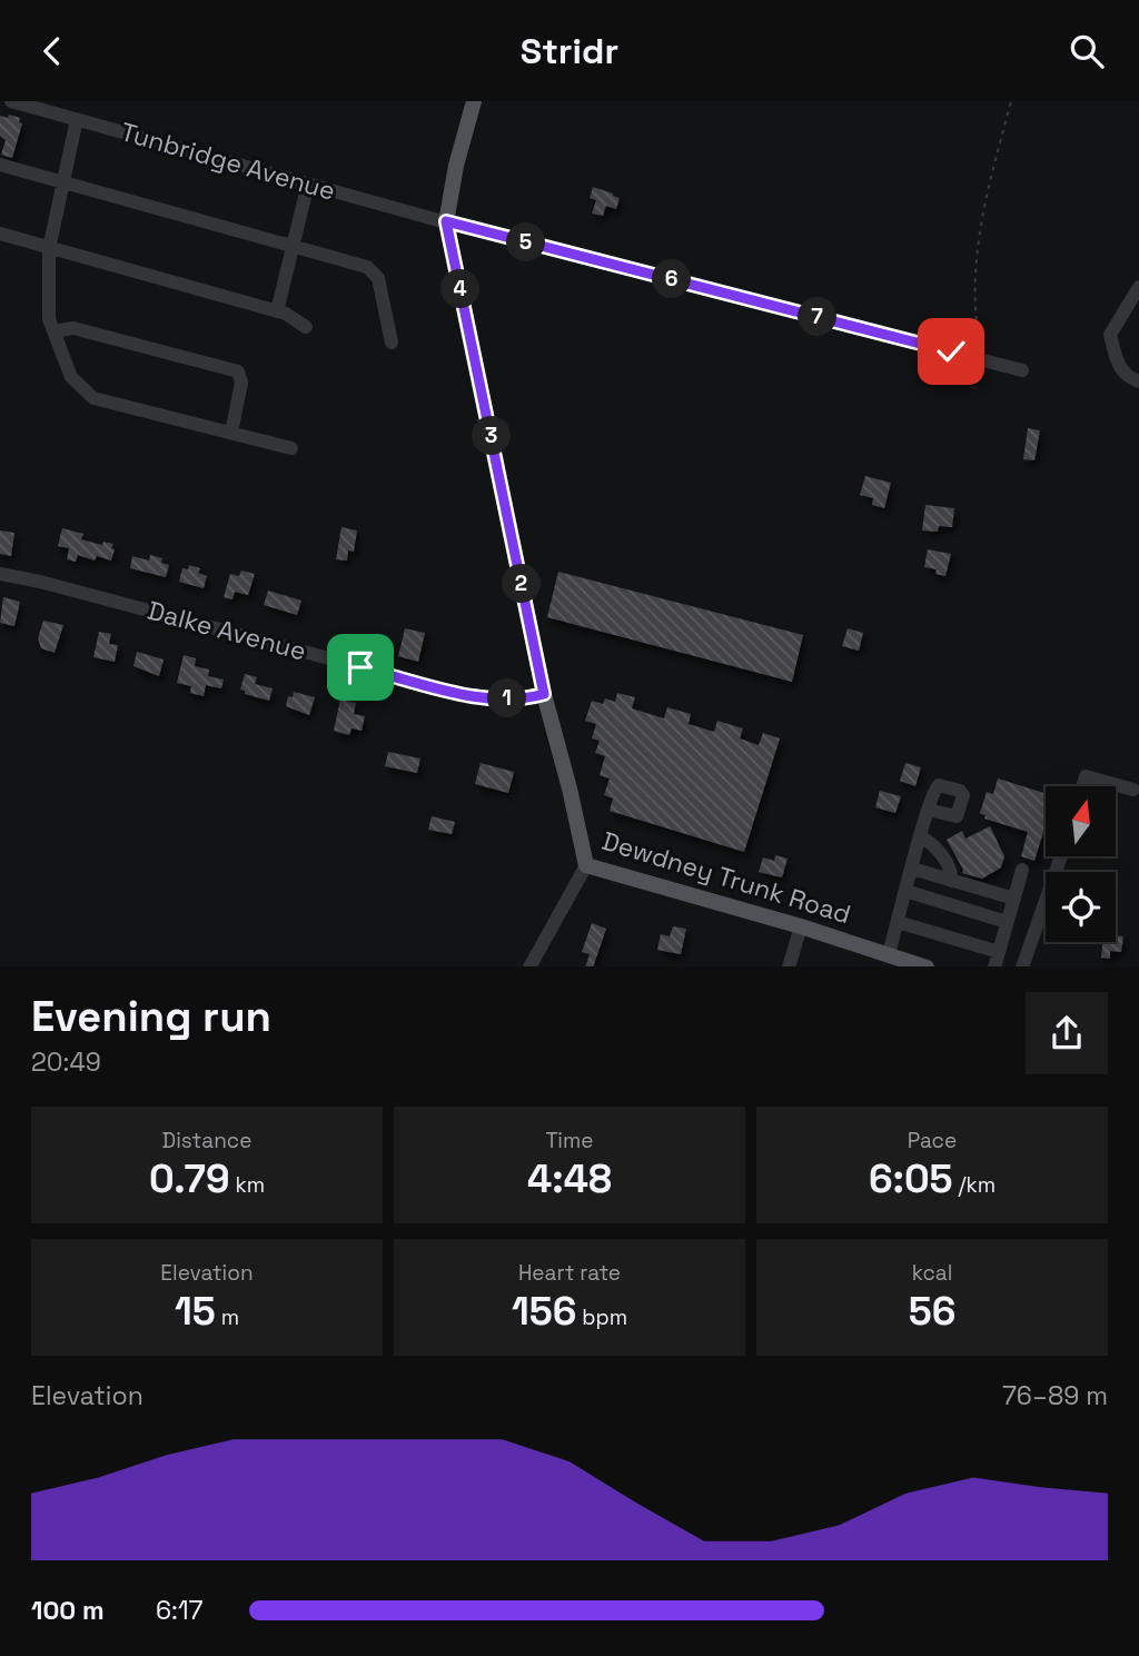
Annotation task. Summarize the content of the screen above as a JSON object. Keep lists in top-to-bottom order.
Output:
{
  "streets": {
    "main road": ["Dewdney Trunk Road"],
    "street": ["Tunbridge Avenue", "Dalke Avenue"]
  },
  "crossings": [
    ["Tunbridge Avenue", "Dewdney Trunk Road"],
    ["Dalke Avenue", "Dewdney Trunk Road"]
  ],
  "north": "top",
  "page": {
    "header": "Stridr",
    "pins": [
      "5",
      "6",
      "4",
      "7",
      "3",
      "2",
      "1"
    ],
    "heading": ["Evening run", "20:49"],
    "stats": [
      ["Distance", "0.79 km"],
      ["Time", "4:48"],
      ["Pace", "6:05 /km"],
      ["Elevation", "15 m"],
      ["Heart rate", "156 bpm"],
      ["kcal", "56"]
    ],
    "chart": ["Elevation", "76–89 m"],
    "list": [
      {
        "name": "100 m",
        "note": "6:17"
      }
    ]
  }
}
